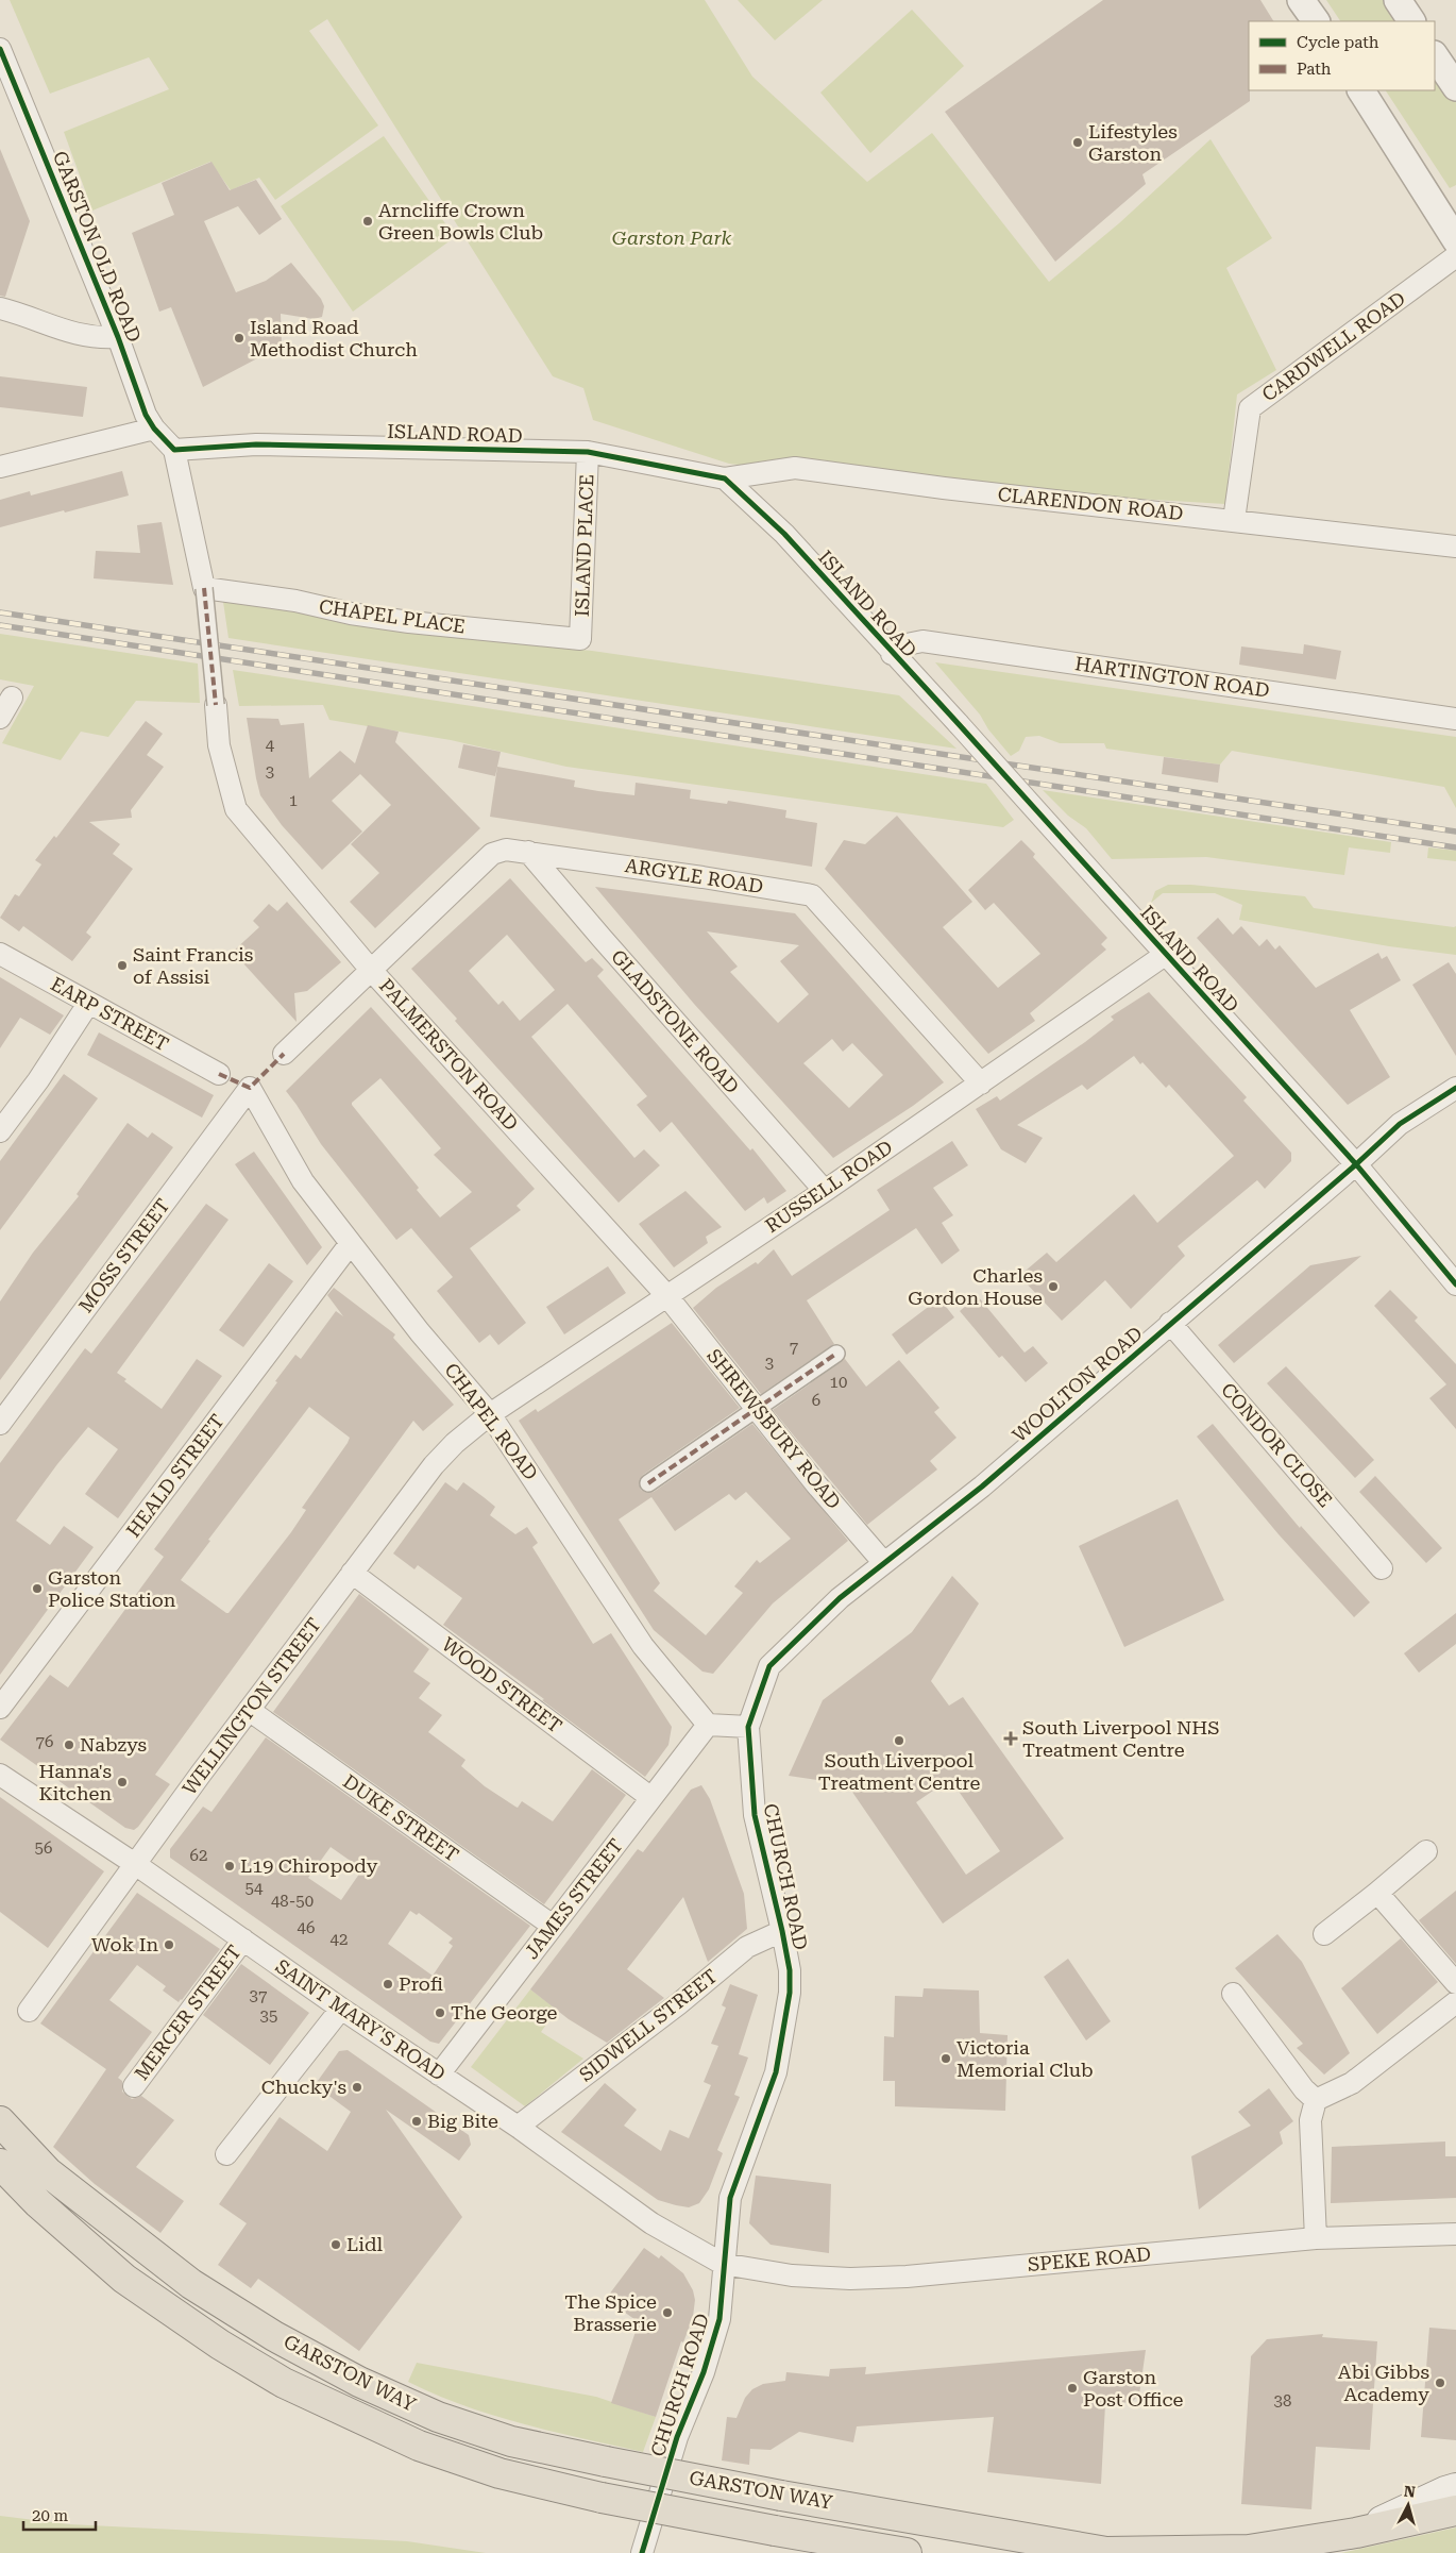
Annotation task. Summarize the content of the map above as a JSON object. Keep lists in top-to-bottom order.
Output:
{
  "streets": {
    "highway": ["GARSTON WAY"],
    "street": [
      "GARSTON OLD ROAD",
      "CARDWELL ROAD",
      "ISLAND ROAD",
      "CLARENDON ROAD",
      "ISLAND PLACE",
      "CHAPEL PLACE",
      "HARTINGTON ROAD",
      "ARGYLE ROAD",
      "EARP STREET",
      "GLADSTONE ROAD",
      "PALMERSTON ROAD",
      "RUSSELL ROAD",
      "MOSS STREET",
      "WOOLTON ROAD",
      "CHAPEL ROAD",
      "SHREWSBURY ROAD",
      "CONDOR CLOSE",
      "HEALD STREET",
      "WOOD STREET",
      "WELLINGTON STREET",
      "DUKE STREET",
      "CHURCH ROAD",
      "JAMES STREET",
      "MERCER STREET",
      "SAINT MARY'S ROAD",
      "SIDWELL STREET",
      "SPEKE ROAD"
    ]
  },
  "crossings": [
    ["GARSTON OLD ROAD", "ISLAND ROAD"],
    ["CARDWELL ROAD", "CLARENDON ROAD"],
    ["ISLAND ROAD", "CLARENDON ROAD"],
    ["ISLAND ROAD", "ISLAND PLACE"],
    ["ISLAND ROAD", "HARTINGTON ROAD"],
    ["ISLAND ROAD", "RUSSELL ROAD"],
    ["ISLAND ROAD", "WOOLTON ROAD"],
    ["ISLAND PLACE", "CHAPEL PLACE"],
    ["ARGYLE ROAD", "GLADSTONE ROAD"],
    ["ARGYLE ROAD", "PALMERSTON ROAD"],
    ["ARGYLE ROAD", "RUSSELL ROAD"],
    ["GLADSTONE ROAD", "RUSSELL ROAD"],
    ["PALMERSTON ROAD", "RUSSELL ROAD"],
    ["PALMERSTON ROAD", "SHREWSBURY ROAD"],
    ["RUSSELL ROAD", "CHAPEL ROAD"],
    ["RUSSELL ROAD", "SHREWSBURY ROAD"],
    ["RUSSELL ROAD", "WELLINGTON STREET"],
    ["MOSS STREET", "CHAPEL ROAD"],
    ["WOOLTON ROAD", "SHREWSBURY ROAD"],
    ["WOOLTON ROAD", "CONDOR CLOSE"],
    ["WOOLTON ROAD", "CHURCH ROAD"],
    ["CHAPEL ROAD", "HEALD STREET"],
    ["CHAPEL ROAD", "WELLINGTON STREET"],
    ["CHAPEL ROAD", "JAMES STREET"],
    ["WOOD STREET", "WELLINGTON STREET"],
    ["WOOD STREET", "JAMES STREET"],
    ["WELLINGTON STREET", "DUKE STREET"],
    ["WELLINGTON STREET", "SAINT MARY'S ROAD"],
    ["DUKE STREET", "JAMES STREET"],
    ["CHURCH ROAD", "SAINT MARY'S ROAD"],
    ["CHURCH ROAD", "SIDWELL STREET"],
    ["CHURCH ROAD", "SPEKE ROAD"],
    ["JAMES STREET", "SAINT MARY'S ROAD"],
    ["MERCER STREET", "SAINT MARY'S ROAD"],
    ["SAINT MARY'S ROAD", "SIDWELL STREET"],
    ["SAINT MARY'S ROAD", "SPEKE ROAD"]
  ],
  "parks": ["Garston Park"],
  "places": {
    "other": [
      "Lifestyles Garston",
      "Arncliffe Crown Green Bowls Club",
      "Island Road Methodist Church",
      "Saint Francis of Assisi",
      "Charles Gordon House",
      "Garston Police Station",
      "South Liverpool Treatment Centre",
      "Nabzys",
      "Hanna's Kitchen",
      "L19 Chiropody",
      "Wok In",
      "Profi",
      "The George",
      "Victoria Memorial Club",
      "Chucky's",
      "Big Bite",
      "Lidl",
      "The Spice Brasserie",
      "Abi Gibbs Academy",
      "Garston Post Office"
    ],
    "health": ["South Liverpool NHS Treatment Centre"]
  },
  "house_numbers": [
    "4",
    "3",
    "1",
    "7",
    "3",
    "10",
    "6",
    "76",
    "56",
    "62",
    "54",
    "48-50",
    "46",
    "42",
    "37",
    "35",
    "38"
  ],
  "legend": ["Cycle path", "Path"],
  "scale_bar": "20 m",
  "north": "top"
}
